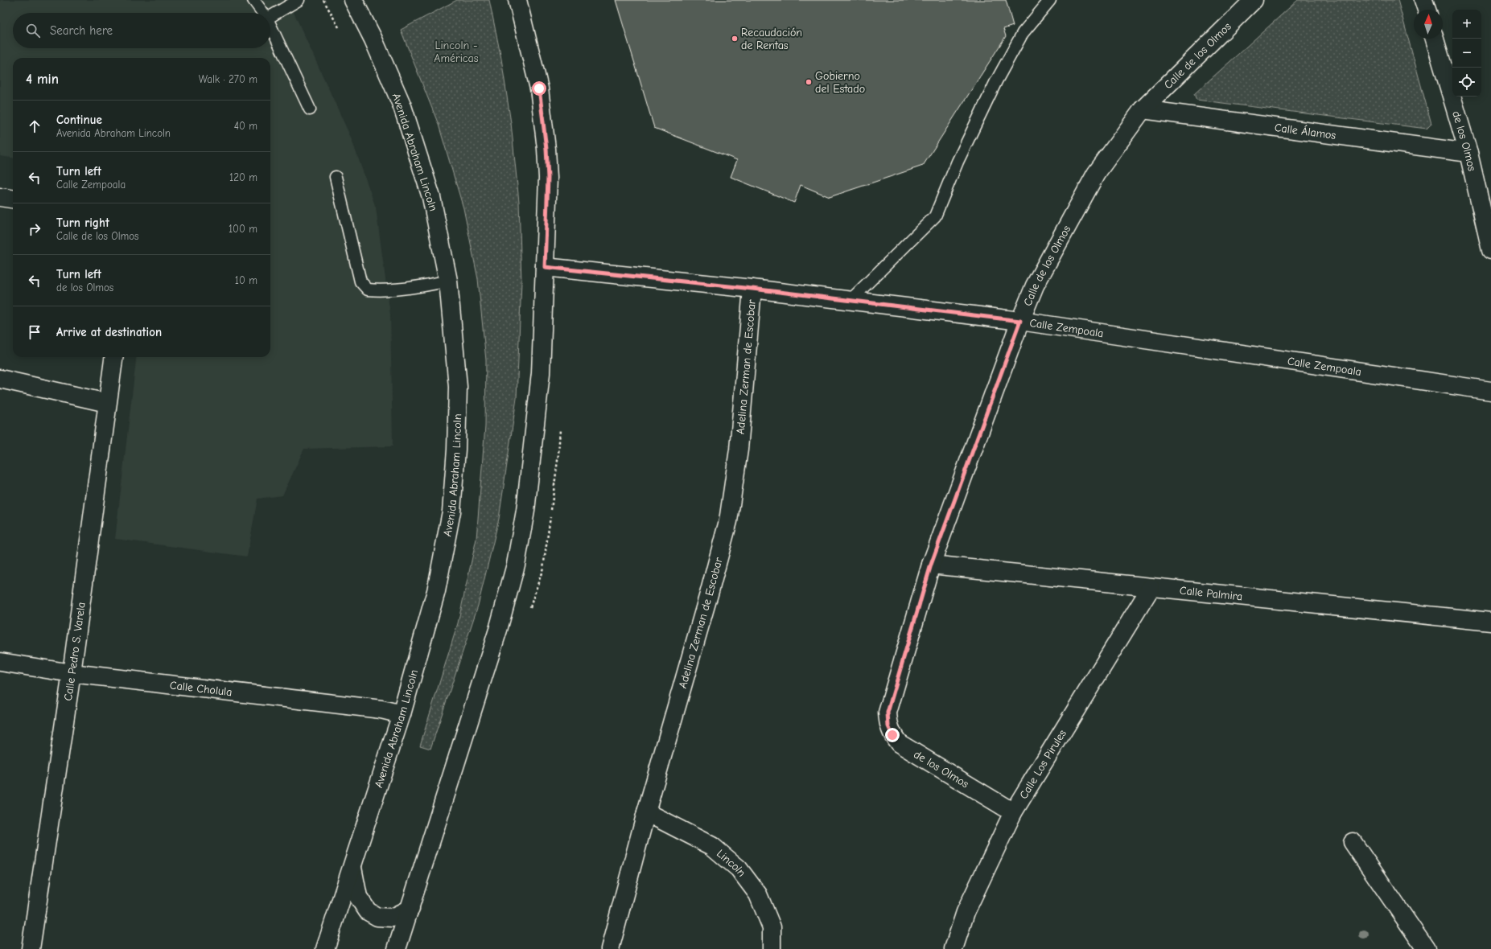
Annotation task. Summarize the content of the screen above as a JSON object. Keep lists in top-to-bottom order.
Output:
{
  "streets": {
    "street": [
      "Calle de los Olmos",
      "Calle Álamos",
      "de los Olmos",
      "Avenida Abraham Lincoln",
      "Calle Zempoala",
      "Adelina Zerman de Escobar",
      "Calle Palmira",
      "Calle Pedro S. Varela",
      "Calle Cholula",
      "Calle Los Pirules",
      "Lincoln"
    ]
  },
  "crossings": [
    ["Calle de los Olmos", "Calle Álamos"],
    ["Calle de los Olmos", "de los Olmos"],
    ["Calle de los Olmos", "Calle Zempoala"],
    ["Calle de los Olmos", "Calle Palmira"],
    ["Calle Álamos", "de los Olmos"],
    ["de los Olmos", "Calle Los Pirules"],
    ["Avenida Abraham Lincoln", "Calle Cholula"],
    ["Calle Zempoala", "Adelina Zerman de Escobar"],
    ["Adelina Zerman de Escobar", "Lincoln"],
    ["Calle Palmira", "Calle Los Pirules"],
    ["Calle Pedro S. Varela", "Calle Cholula"]
  ],
  "parks": ["Lincoln - Américas"],
  "places": ["Recaudación de Rentas", "Gobierno del Estado"],
  "north": "top",
  "page": {
    "map_buttons": ["+", "−"],
    "search": "Search here",
    "heading": ["4 min", "Walk · 270 m"],
    "list": [
      ["Continue", "Avenida Abraham Lincoln", "40 m"],
      ["Turn left", "Calle Zempoala", "120 m"],
      ["Turn right", "Calle de los Olmos", "100 m"],
      ["Turn left", "de los Olmos", "10 m"],
      "Arrive at destination"
    ]
  }
}
